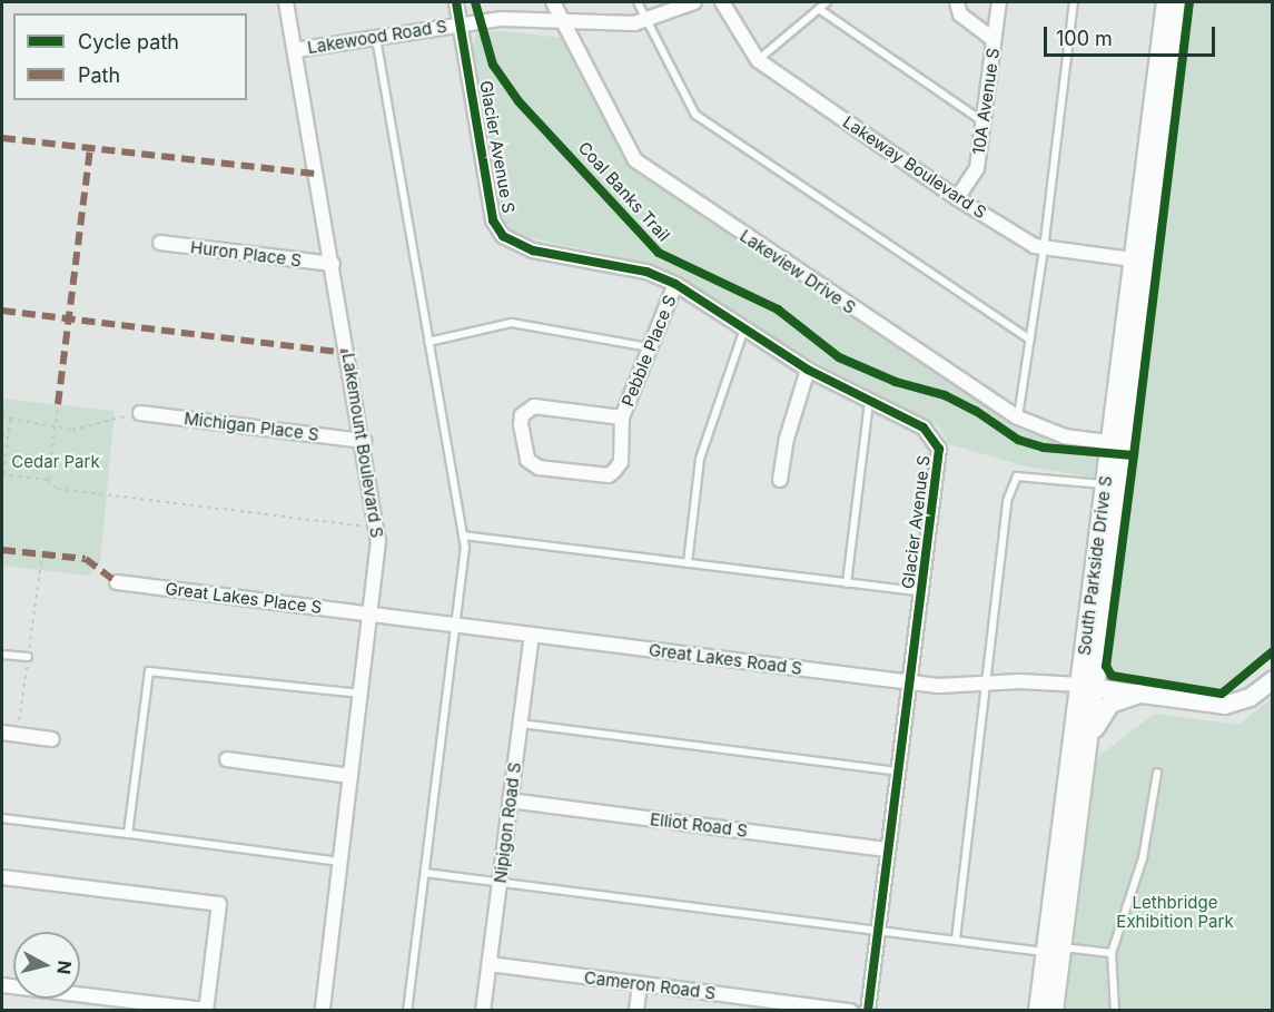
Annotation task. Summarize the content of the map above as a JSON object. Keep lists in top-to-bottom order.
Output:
{
  "streets": {
    "main road": ["South Parkside Drive S"],
    "street": [
      "Lakewood Road S",
      "10A Avenue S",
      "Glacier Avenue S",
      "Lakeway Boulevard S",
      "Huron Place S",
      "Lakeview Drive S",
      "Pebble Place S",
      "Michigan Place S",
      "Lakemount Boulevard S",
      "Great Lakes Place S",
      "Great Lakes Road S",
      "Nipigon Road S",
      "Elliot Road S",
      "Cameron Road S"
    ],
    "cycle path": ["Coal Banks Trail"]
  },
  "crossings": [
    ["Lakewood Road S", "Glacier Avenue S"],
    ["Lakewood Road S", "Lakeview Drive S"],
    ["Lakewood Road S", "Lakemount Boulevard S"],
    ["10A Avenue S", "Lakeway Boulevard S"],
    ["Glacier Avenue S", "Pebble Place S"],
    ["Glacier Avenue S", "Great Lakes Road S"],
    ["Glacier Avenue S", "Elliot Road S"],
    ["Lakeway Boulevard S", "South Parkside Drive S"],
    ["Huron Place S", "Lakemount Boulevard S"],
    ["Lakeview Drive S", "South Parkside Drive S"],
    ["Michigan Place S", "Lakemount Boulevard S"],
    ["Lakemount Boulevard S", "Great Lakes Place S"],
    ["Lakemount Boulevard S", "Great Lakes Road S"],
    ["South Parkside Drive S", "Great Lakes Road S"],
    ["Great Lakes Place S", "Great Lakes Road S"],
    ["Great Lakes Road S", "Nipigon Road S"],
    ["Nipigon Road S", "Elliot Road S"],
    ["Nipigon Road S", "Cameron Road S"]
  ],
  "parks": ["Cedar Park", "Lethbridge Exhibition Park"],
  "legend": ["Cycle path", "Path"],
  "scale_bar": "100 m",
  "north": "right"
}
